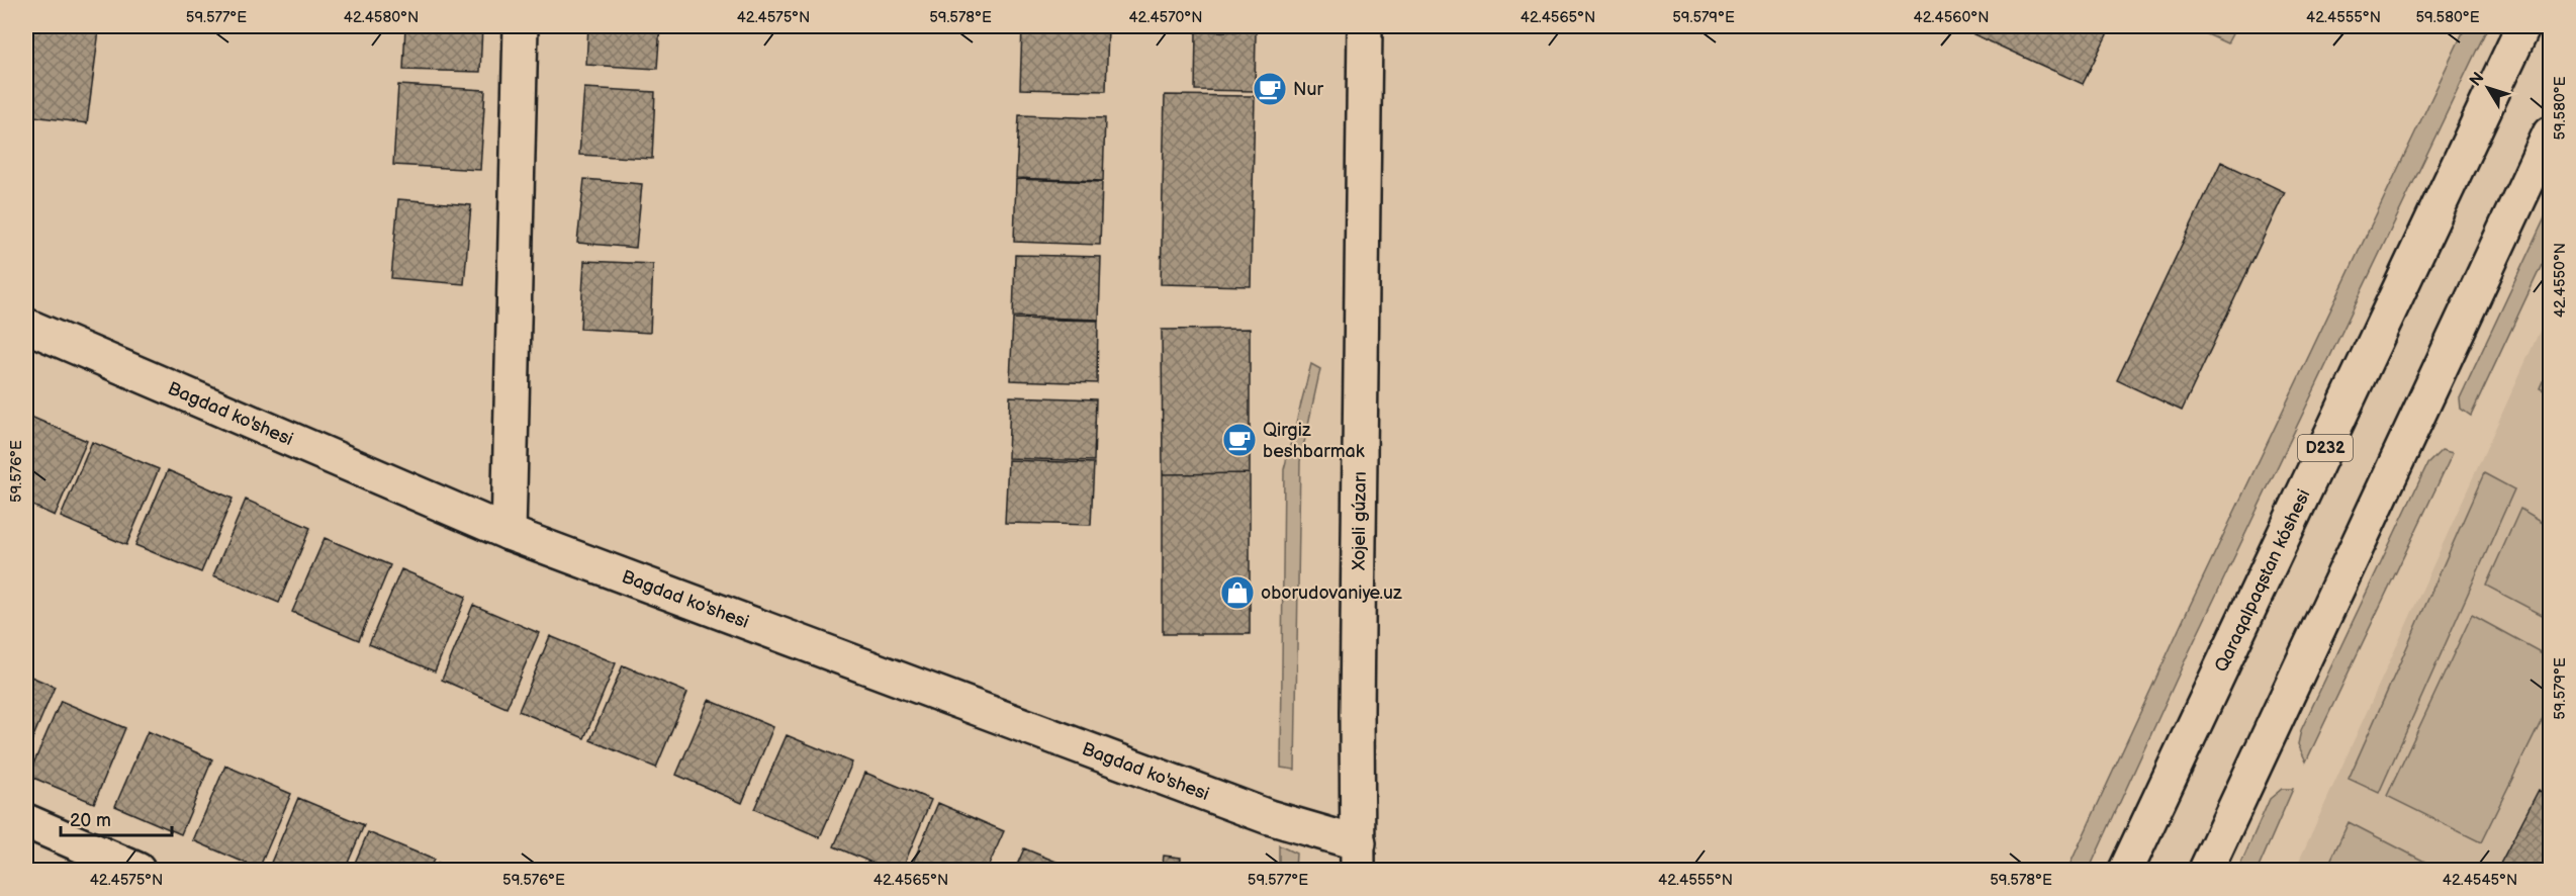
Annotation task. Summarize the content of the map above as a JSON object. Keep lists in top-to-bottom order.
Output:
{
  "streets": {
    "main road": [
      "Bagdad ko'shesi",
      "D232",
      "Xojeli gúzarı",
      "Qaraqalpaqstan kóshesi"
    ]
  },
  "crossings": [
    ["Bagdad ko'shesi", "Xojeli gúzarı"]
  ],
  "places": {
    "cafe": ["Nur", "Qirgiz beshbarmak"],
    "shop": ["oborudovaniye.uz"]
  },
  "scale_bar": "20 m",
  "north": "top left",
  "coordinates": [
    "59.577°E",
    "42.4580°N",
    "42.4575°N",
    "59.578°E",
    "42.4570°N",
    "42.4565°N",
    "59.579°E",
    "42.4560°N",
    "42.4555°N",
    "59.580°E",
    "42.4550°N",
    "59.576°E",
    "42.4545°N"
  ]
}
